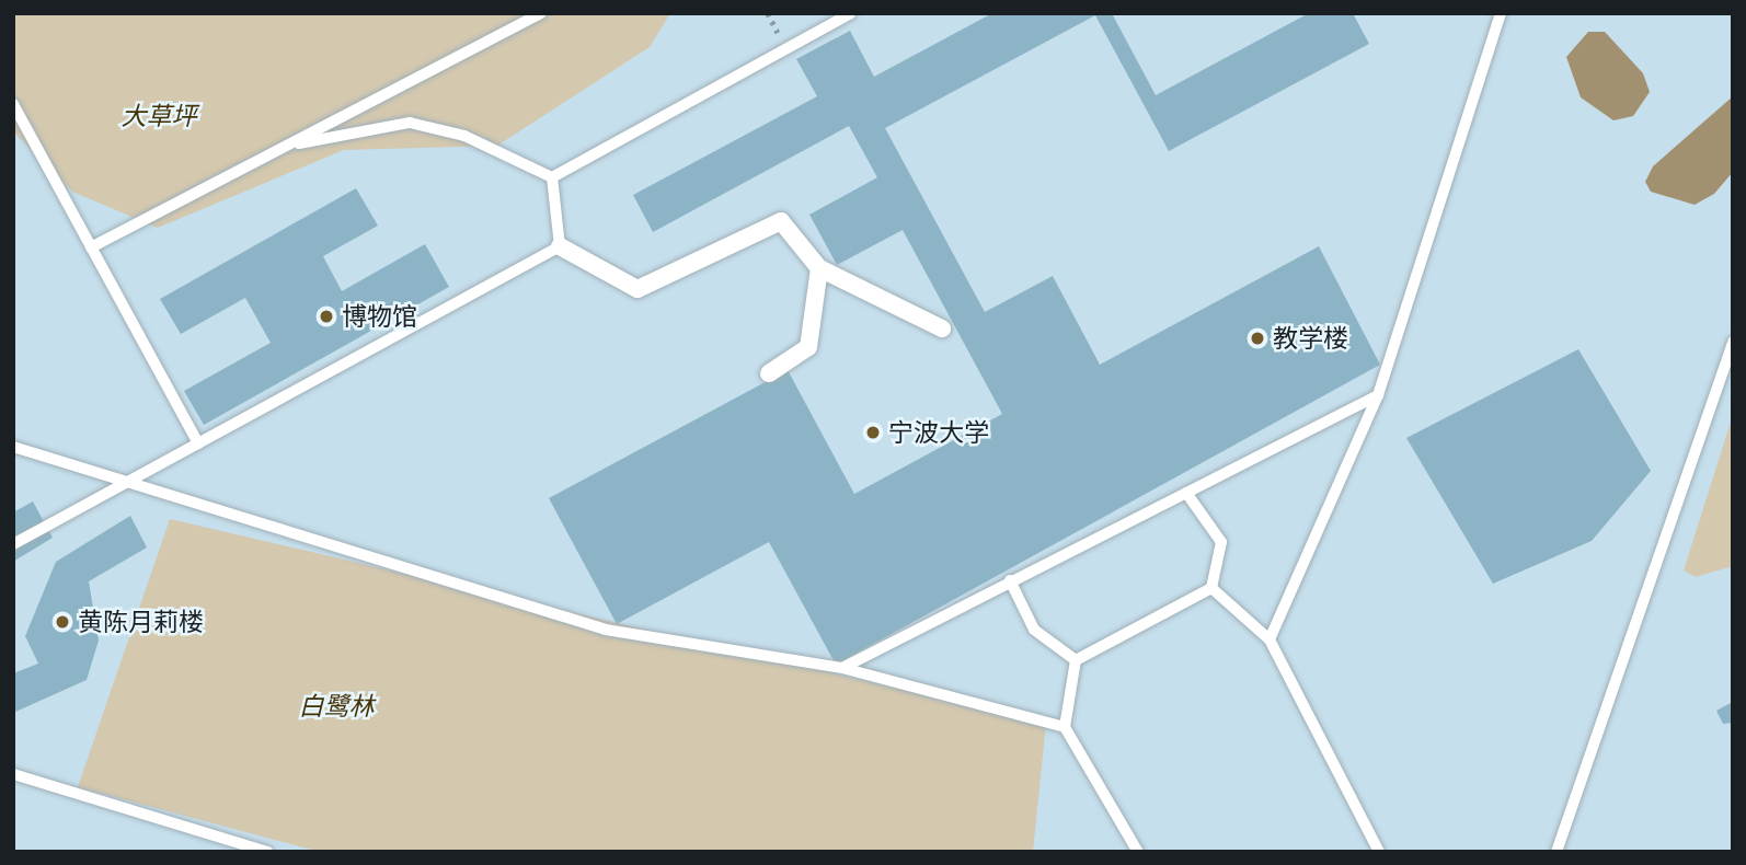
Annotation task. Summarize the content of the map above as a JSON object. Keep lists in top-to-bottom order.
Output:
{
  "parks": ["大草坪", "白鹭林"],
  "places": [
    "博物馆",
    "教学楼",
    "宁波大学",
    "黄陈月莉楼"
  ]
}
